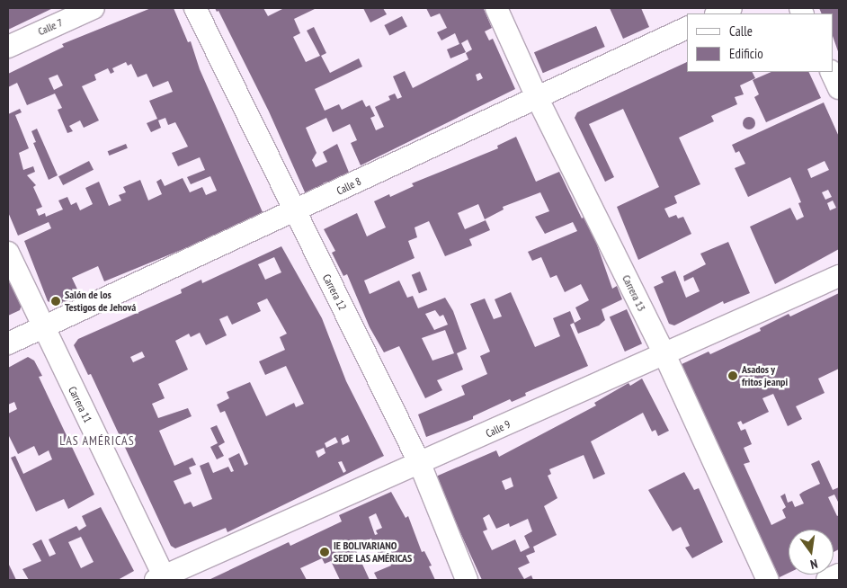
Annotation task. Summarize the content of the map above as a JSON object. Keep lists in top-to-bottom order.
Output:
{
  "streets": {
    "street": [
      "Calle 7",
      "Calle 8",
      "Carrera 12",
      "Carrera 13",
      "Carrera 11",
      "Calle 9"
    ]
  },
  "crossings": [
    ["Calle 8", "Carrera 12"],
    ["Calle 8", "Carrera 13"],
    ["Calle 8", "Carrera 11"],
    ["Carrera 12", "Calle 9"],
    ["Carrera 13", "Calle 9"],
    ["Carrera 11", "Calle 9"]
  ],
  "districts": ["LAS AMÉRICAS"],
  "places": ["Salón de los Testigos de Jehová", "Asados y fritos jeanpi", "IE BOLIVARIANO SEDE LAS AMÉRICAS"],
  "legend": ["Calle", "Edificio"],
  "north": "bottom"
}
